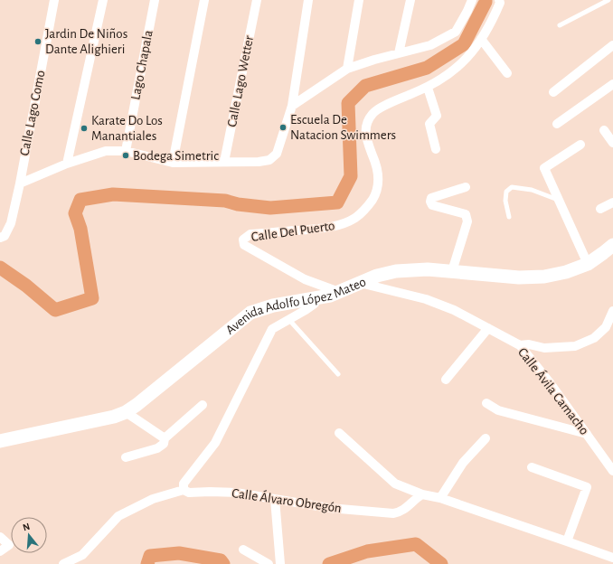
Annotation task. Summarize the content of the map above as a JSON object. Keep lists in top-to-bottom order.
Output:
{
  "streets": {
    "main road": ["Avenida Adolfo López Mateo"],
    "street": [
      "Lago Chapala",
      "Calle Lago Wetter",
      "Calle Lago Como",
      "Calle Del Puerto",
      "Calle Ávila Camacho",
      "Calle Álvaro Obregón"
    ]
  },
  "crossings": [
    ["Calle Del Puerto", "Avenida Adolfo López Mateo"],
    ["Avenida Adolfo López Mateo", "Calle Ávila Camacho"]
  ],
  "places": [
    "Jardin De Niños Dante Alighieri",
    "Escuela De Natacion Swimmers",
    "Karate Do Los Manantiales",
    "Bodega Simetric"
  ],
  "north": "top"
}
